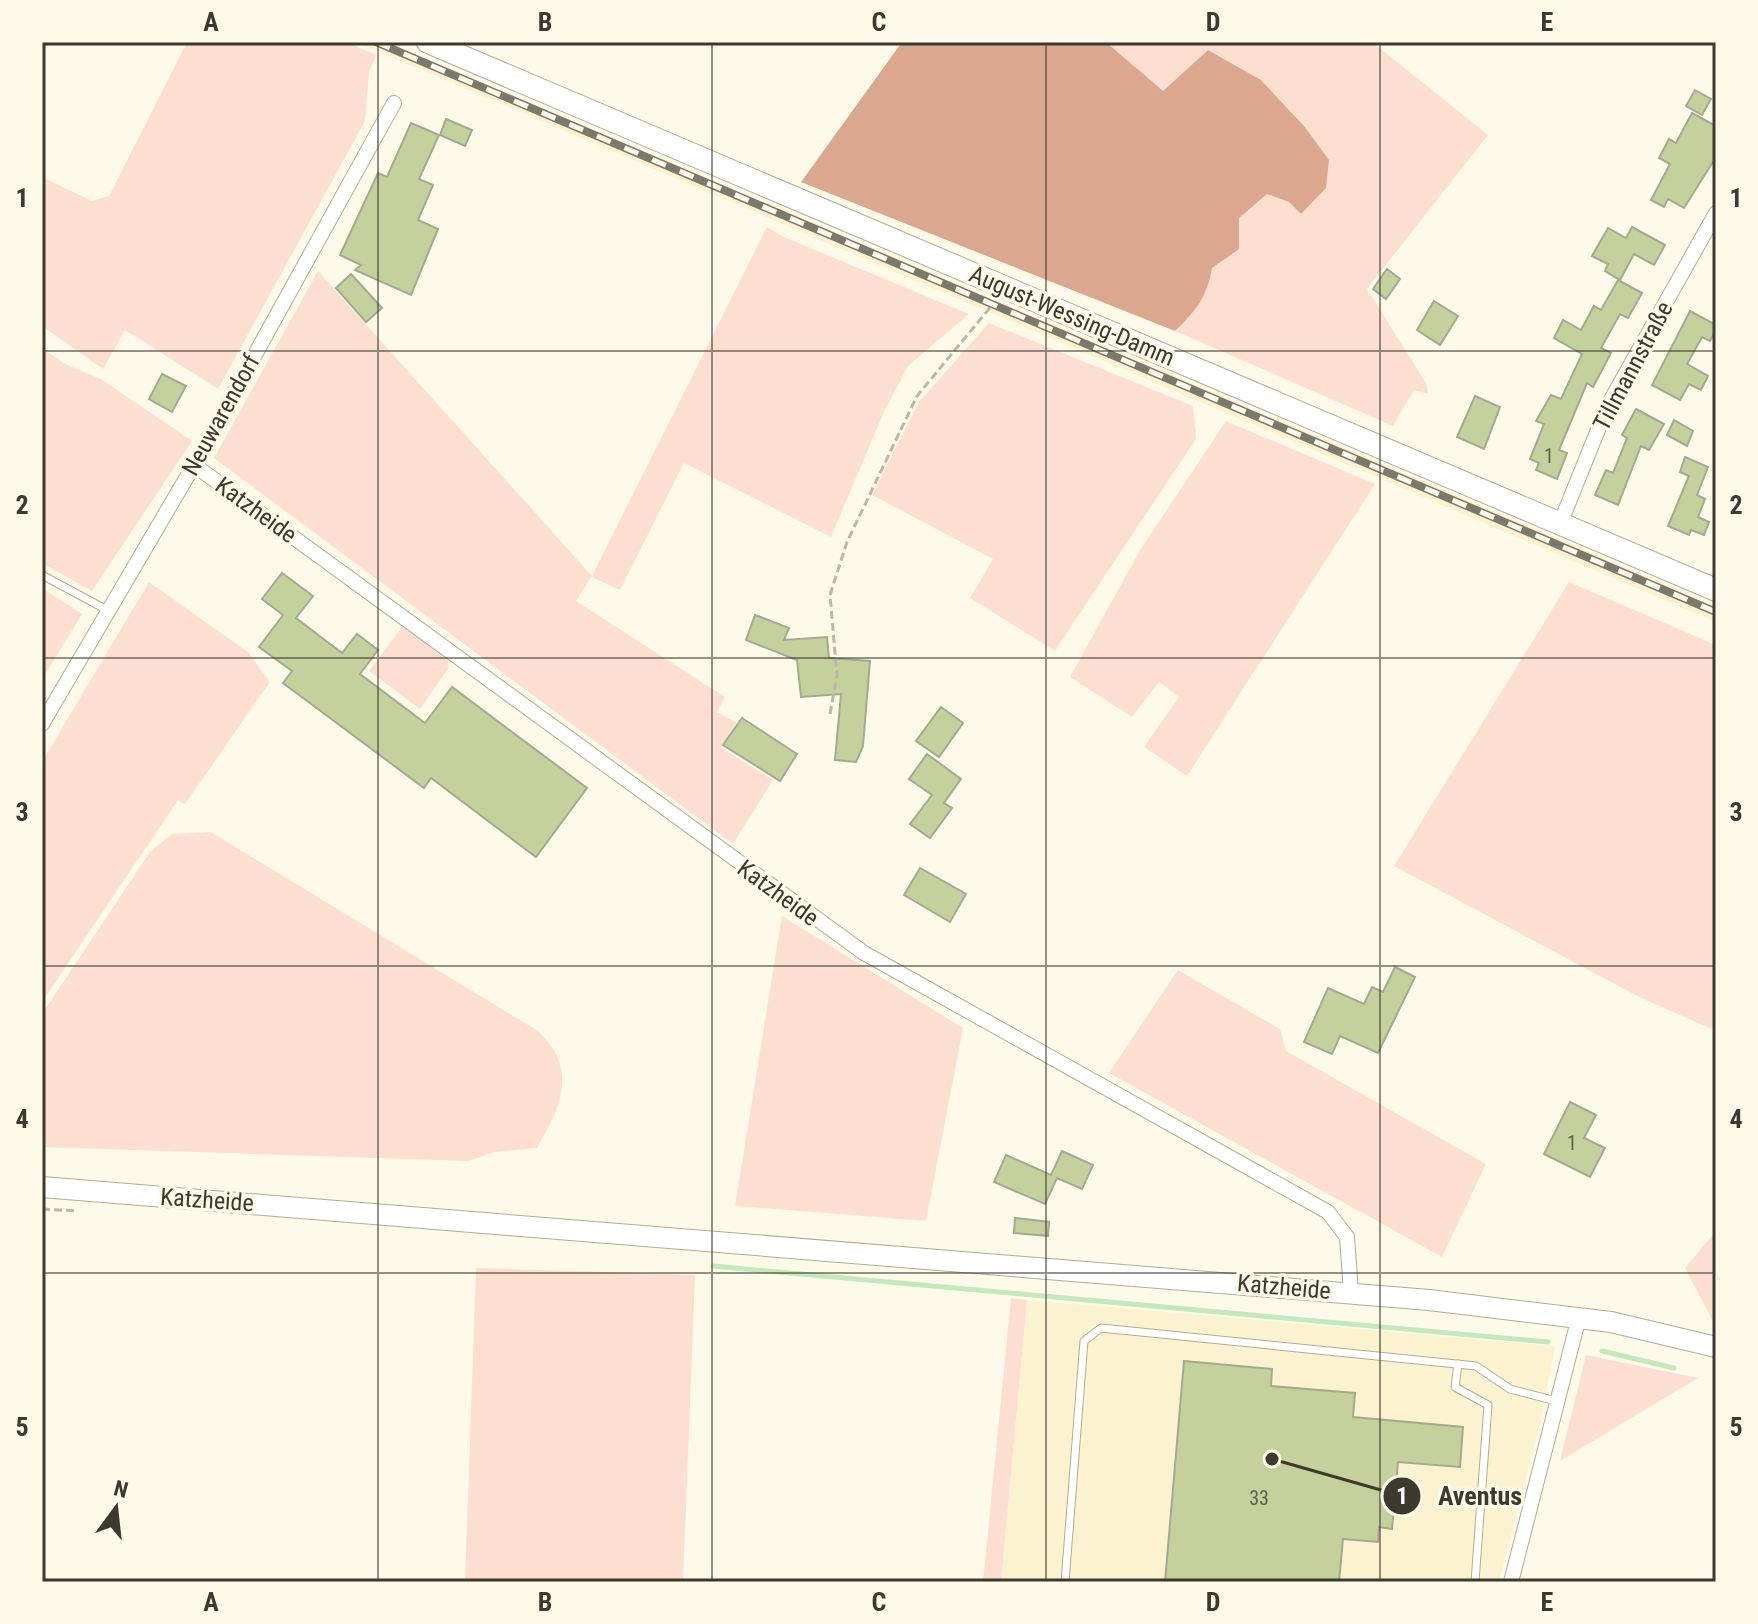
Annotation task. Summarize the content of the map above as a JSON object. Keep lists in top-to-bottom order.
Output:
{
  "streets": {
    "main road": ["August-Wessing-Damm"],
    "street": ["Tillmannstraße", "Neuwarendorf", "Katzheide"]
  },
  "crossings": [
    ["August-Wessing-Damm", "Tillmannstraße"],
    ["Neuwarendorf", "Katzheide"]
  ],
  "places": ["Aventus"],
  "house_numbers": ["1", "1", "33"],
  "north": "top",
  "grid": {
    "columns": [
      "A",
      "B",
      "C",
      "D",
      "E"
    ],
    "rows": [
      "1",
      "2",
      "3",
      "4",
      "5"
    ]
  }
}
